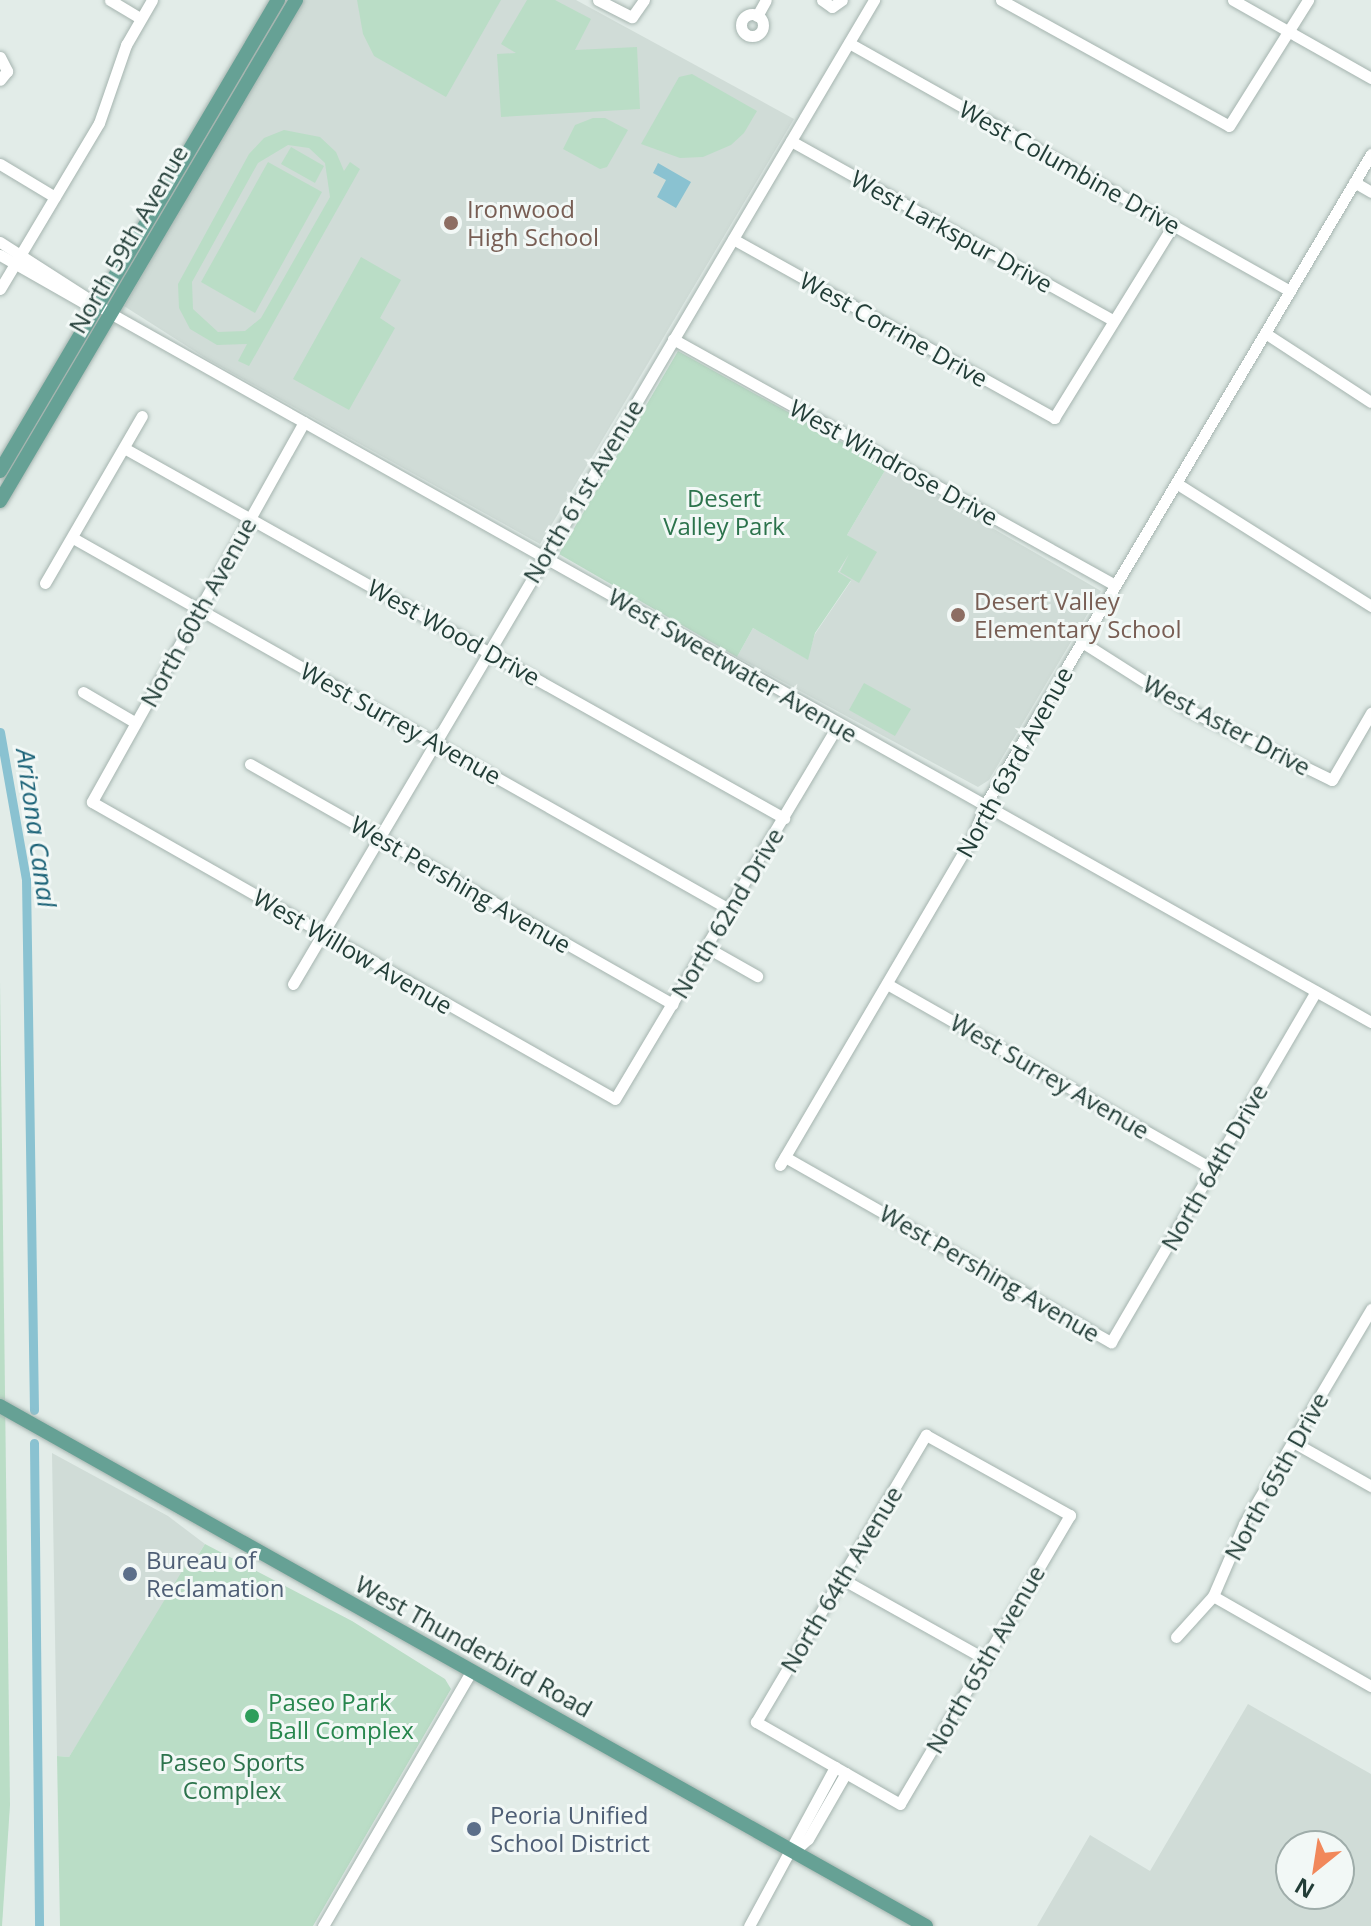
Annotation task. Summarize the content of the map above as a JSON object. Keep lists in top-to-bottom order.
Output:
{
  "streets": {
    "main road": ["North 59th Avenue", "West Thunderbird Road"],
    "street": [
      "West Columbine Drive",
      "West Larkspur Drive",
      "West Corrine Drive",
      "West Windrose Drive",
      "North 61st Avenue",
      "North 60th Avenue",
      "West Wood Drive",
      "West Sweetwater Avenue",
      "West Surrey Avenue",
      "West Aster Drive",
      "North 63rd Avenue",
      "West Pershing Avenue",
      "North 62nd Drive",
      "West Willow Avenue",
      "North 64th Drive",
      "North 65th Drive",
      "North 64th Avenue",
      "North 65th Avenue"
    ]
  },
  "crossings": [
    ["West Columbine Drive", "North 61st Avenue"],
    ["West Columbine Drive", "North 63rd Avenue"],
    ["West Larkspur Drive", "West Corrine Drive"],
    ["West Larkspur Drive", "North 61st Avenue"],
    ["North 59th Avenue", "West Sweetwater Avenue"],
    ["West Corrine Drive", "North 61st Avenue"],
    ["West Windrose Drive", "North 61st Avenue"],
    ["West Windrose Drive", "North 63rd Avenue"],
    ["North 61st Avenue", "West Wood Drive"],
    ["North 61st Avenue", "West Sweetwater Avenue"],
    ["North 61st Avenue", "West Surrey Avenue"],
    ["North 61st Avenue", "West Pershing Avenue"],
    ["North 61st Avenue", "West Willow Avenue"],
    ["North 60th Avenue", "West Wood Drive"],
    ["North 60th Avenue", "West Sweetwater Avenue"],
    ["North 60th Avenue", "West Surrey Avenue"],
    ["North 60th Avenue", "West Willow Avenue"],
    ["West Wood Drive", "North 62nd Drive"],
    ["West Sweetwater Avenue", "North 63rd Avenue"],
    ["West Sweetwater Avenue", "North 62nd Drive"],
    ["West Sweetwater Avenue", "North 64th Drive"],
    ["West Surrey Avenue", "North 63rd Avenue"],
    ["West Surrey Avenue", "North 62nd Drive"],
    ["West Surrey Avenue", "North 64th Drive"],
    ["West Aster Drive", "North 63rd Avenue"],
    ["North 63rd Avenue", "West Pershing Avenue"],
    ["West Pershing Avenue", "North 62nd Drive"],
    ["West Pershing Avenue", "North 64th Drive"],
    ["North 62nd Drive", "West Willow Avenue"],
    ["North 64th Avenue", "North 65th Avenue"]
  ],
  "water": ["Arizona Canal"],
  "parks": ["Desert Valley Park", "Paseo Sports Complex"],
  "places": [
    "Ironwood High School",
    "Desert Valley Elementary School",
    "Bureau of Reclamation",
    "Paseo Park Ball Complex",
    "Peoria Unified School District"
  ],
  "north": "bottom left"
}
